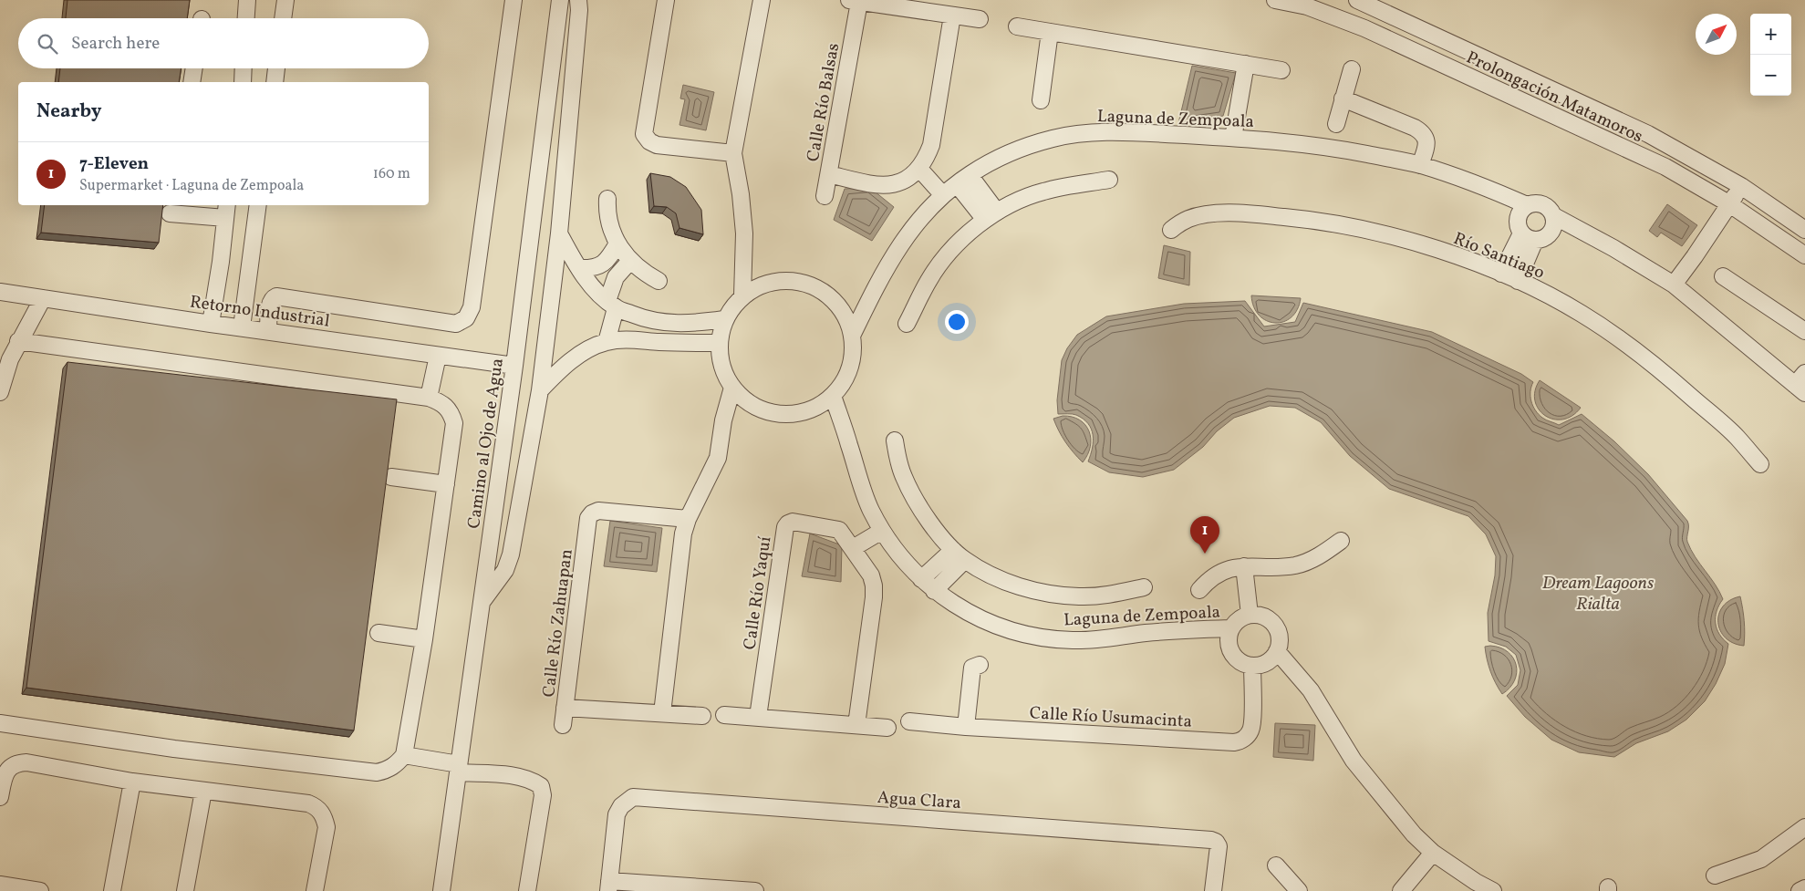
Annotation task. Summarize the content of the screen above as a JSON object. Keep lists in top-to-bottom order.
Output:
{
  "streets": {
    "street": [
      "Prolongación Matamoros",
      "Calle Río Balsas",
      "Laguna de Zempoala",
      "Río Santiago",
      "Retorno Industrial",
      "Camino al Ojo de Agua",
      "Calle Río Yaquí",
      "Calle Río Zahuapan",
      "Calle Río Usumacinta",
      "Agua Clara"
    ]
  },
  "crossings": [
    ["Laguna de Zempoala", "Calle Río Usumacinta"],
    ["Retorno Industrial", "Camino al Ojo de Agua"]
  ],
  "water": ["Dream Lagoons Rialta"],
  "north": "top right",
  "page": {
    "map_buttons": ["+", "−"],
    "search": "Search here",
    "heading": "Nearby",
    "list": [
      {
        "mark": "1",
        "name": "7-Eleven",
        "note": "Supermarket · Laguna de Zempoala",
        "value": "160 m"
      }
    ],
    "pins": "1"
  }
}
